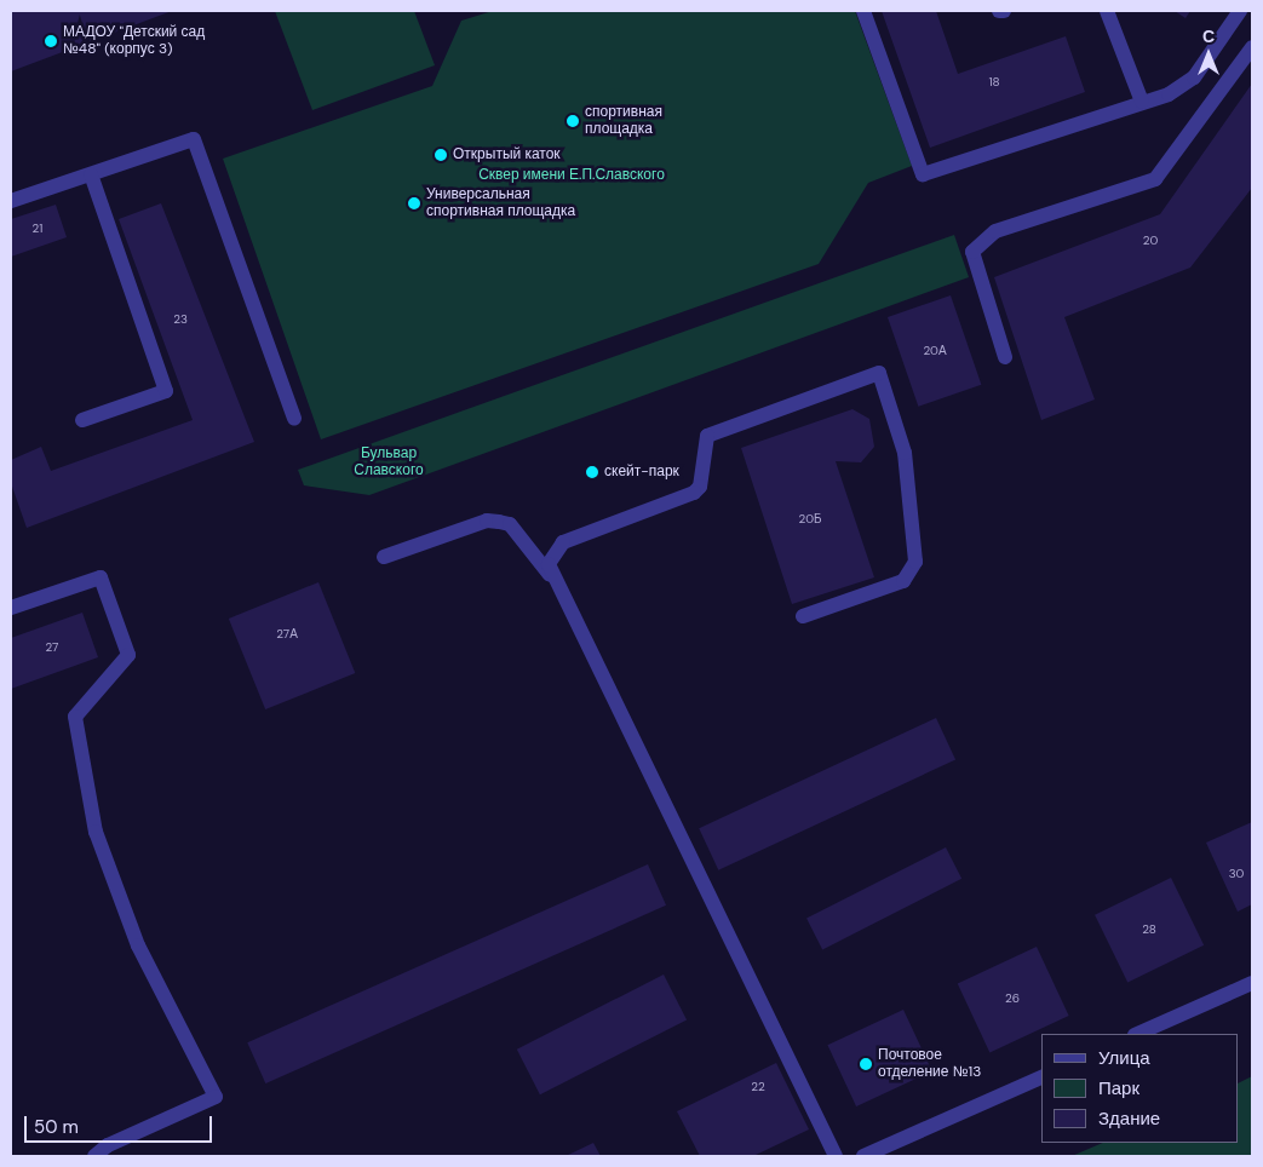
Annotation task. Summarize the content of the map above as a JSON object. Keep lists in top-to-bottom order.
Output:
{
  "parks": ["Сквер имени Е.П.Славского", "Бульвар Славского"],
  "places": [
    "МАДОУ \"Детский сад №48\" (корпус 3)",
    "спортивная площадка",
    "Открытый каток",
    "Универсальная спортивная площадка",
    "скейт-парк",
    "Почтовое отделение №13"
  ],
  "house_numbers": [
    "18",
    "21",
    "20",
    "23",
    "20А",
    "20Б",
    "27А",
    "27",
    "30",
    "28",
    "26",
    "22"
  ],
  "legend": ["Улица", "Парк", "Здание"],
  "scale_bar": "50 m",
  "north": "top"
}
